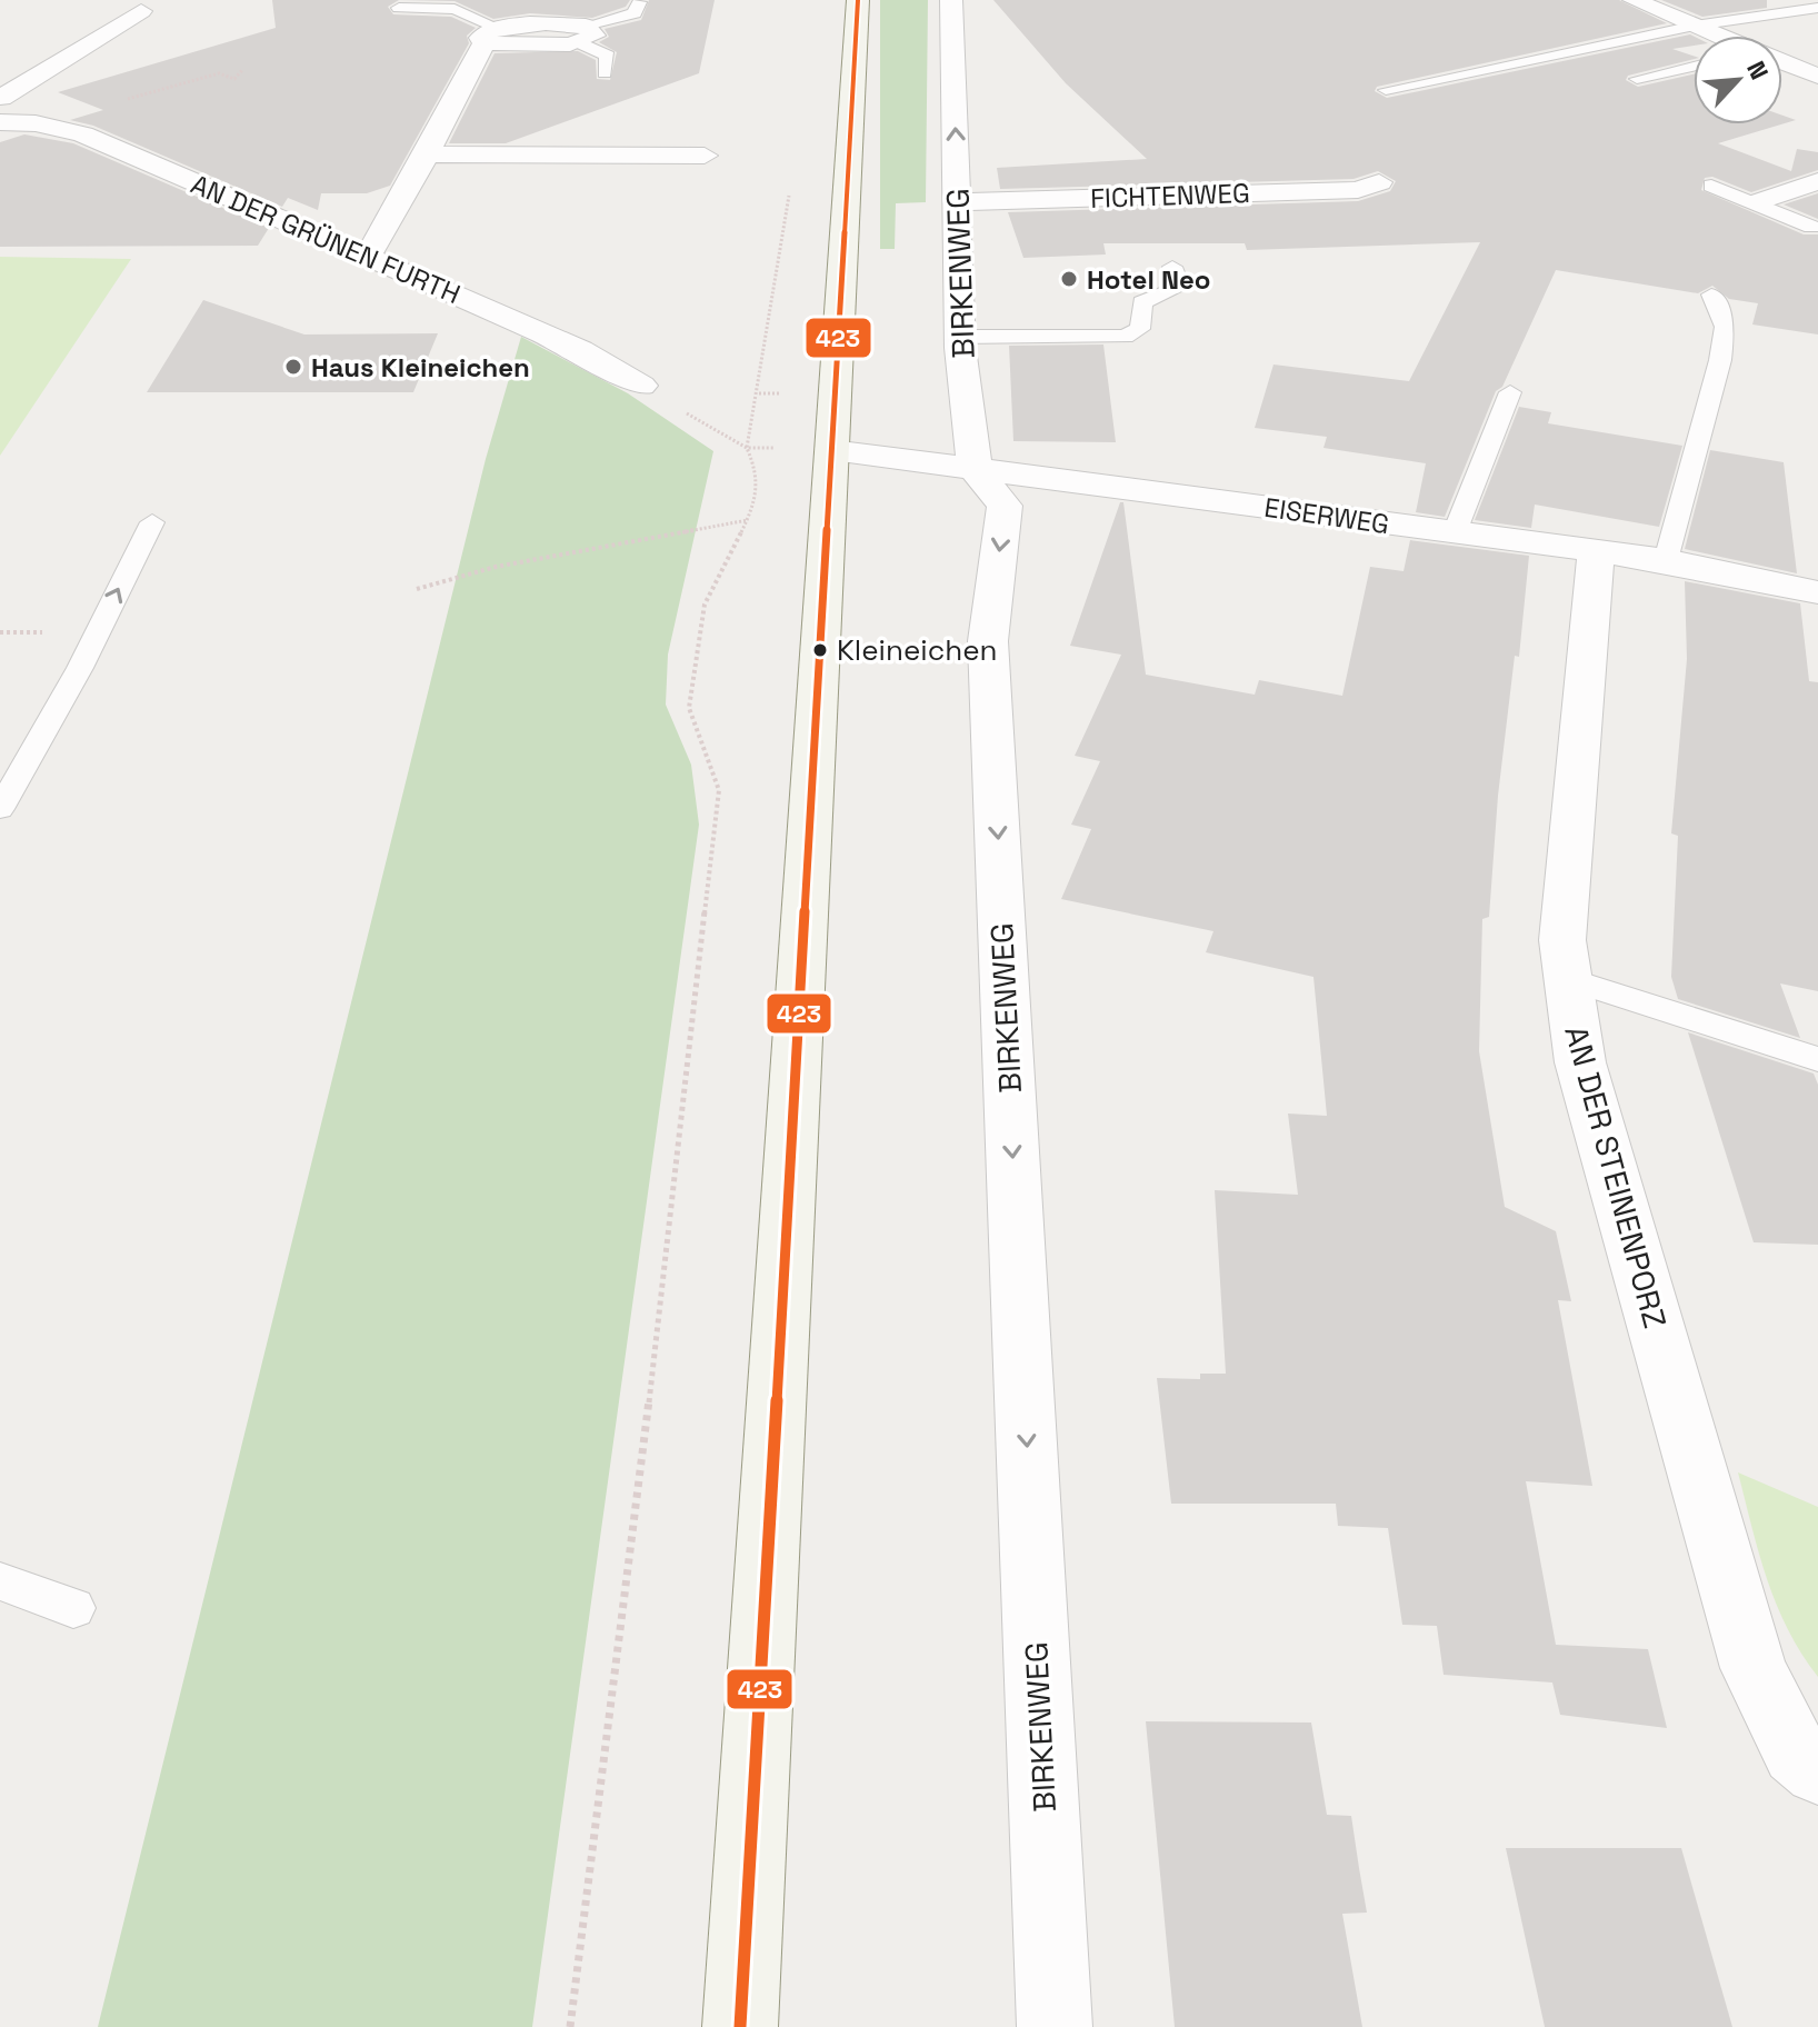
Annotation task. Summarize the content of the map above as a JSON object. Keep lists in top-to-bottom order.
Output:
{
  "streets": {
    "street": [
      "FICHTENWEG",
      "AN DER GRÜNEN FURTH",
      "BIRKENWEG",
      "EISERWEG",
      "AN DER STEINENPORZ"
    ]
  },
  "crossings": [
    ["FICHTENWEG", "BIRKENWEG"],
    ["BIRKENWEG", "EISERWEG"],
    ["EISERWEG", "AN DER STEINENPORZ"]
  ],
  "places": ["Hotel Neo", "Haus Kleineichen", "Kleineichen"],
  "lines": ["transit line 423"],
  "north": "top right"
}
